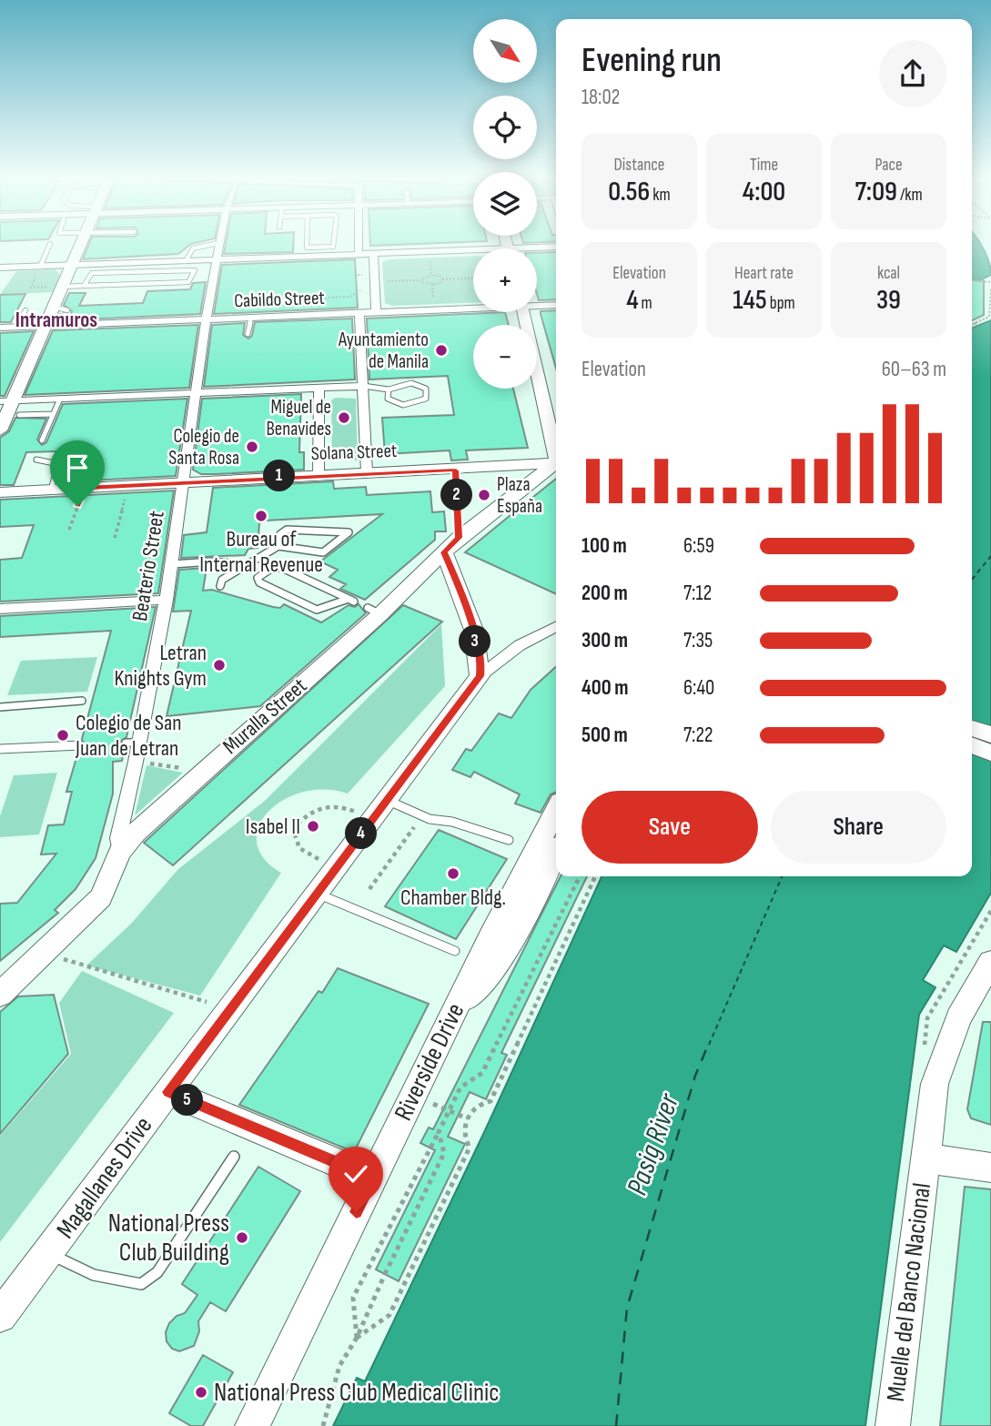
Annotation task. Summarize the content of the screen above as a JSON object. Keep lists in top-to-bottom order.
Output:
{
  "streets": {
    "street": [
      "Cabildo Street",
      "Solana Street",
      "Beaterio Street",
      "Muralla Street",
      "Riverside Drive",
      "Magallanes Drive",
      "Muelle del Banco Nacional"
    ]
  },
  "crossings": [
    ["Cabildo Street", "Beaterio Street"],
    ["Solana Street", "Beaterio Street"],
    ["Beaterio Street", "Muralla Street"]
  ],
  "districts": ["Intramuros"],
  "water": ["Pasig River"],
  "places": [
    "Ayuntamiento de Manila",
    "Miguel de Benavides",
    "Colegio de Santa Rosa",
    "Plaza España",
    "Bureau of Internal Revenue",
    "Letran Knights Gym",
    "Colegio de San Juan de Letran",
    "Isabel II",
    "Chamber Bldg.",
    "National Press Club Building",
    "National Press Club Medical Clinic"
  ],
  "north": "bottom right",
  "page": {
    "map_buttons": ["+", "−"],
    "heading": ["Evening run", "18:02"],
    "stats": [
      ["Distance", "0.56 km"],
      ["Time", "4:00"],
      ["Pace", "7:09 /km"],
      ["Elevation", "4 m"],
      ["Heart rate", "145 bpm"],
      ["kcal", "39"]
    ],
    "chart": ["Elevation", "60–63 m"],
    "pins": [
      "1",
      "2",
      "3",
      "4",
      "5"
    ],
    "list": [
      {
        "name": "100 m",
        "note": "6:59"
      },
      {
        "name": "200 m",
        "note": "7:12"
      },
      {
        "name": "300 m",
        "note": "7:35"
      },
      {
        "name": "400 m",
        "note": "6:40"
      },
      {
        "name": "500 m",
        "note": "7:22"
      }
    ],
    "buttons": ["Save", "Share"]
  }
}
